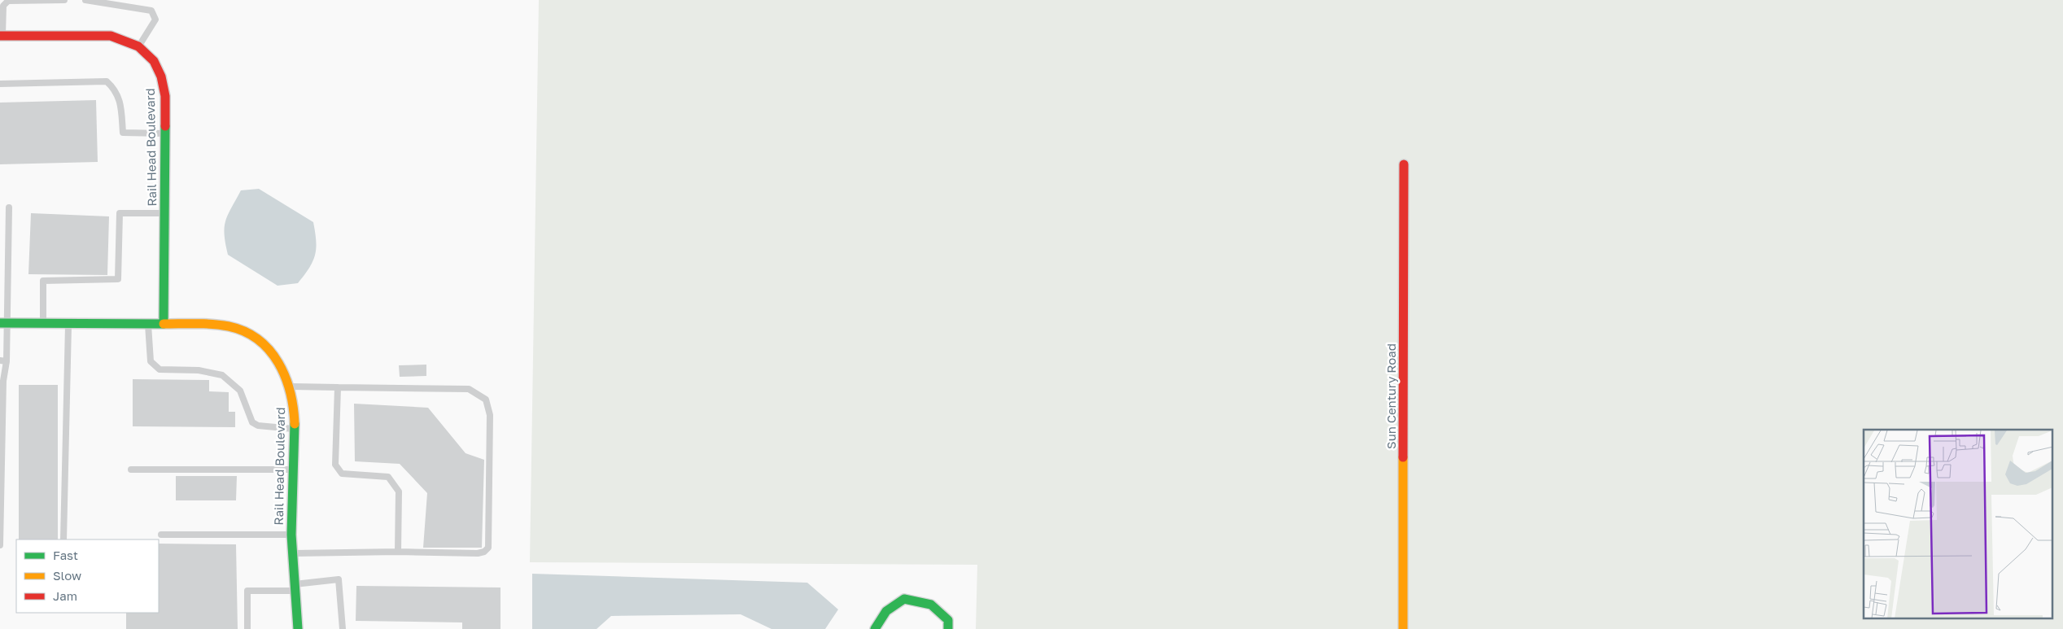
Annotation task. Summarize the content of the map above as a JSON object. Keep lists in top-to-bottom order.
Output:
{
  "streets": {
    "street": ["Rail Head Boulevard", "Sun Century Road"]
  },
  "legend": ["Fast", "Slow", "Jam"]
}
